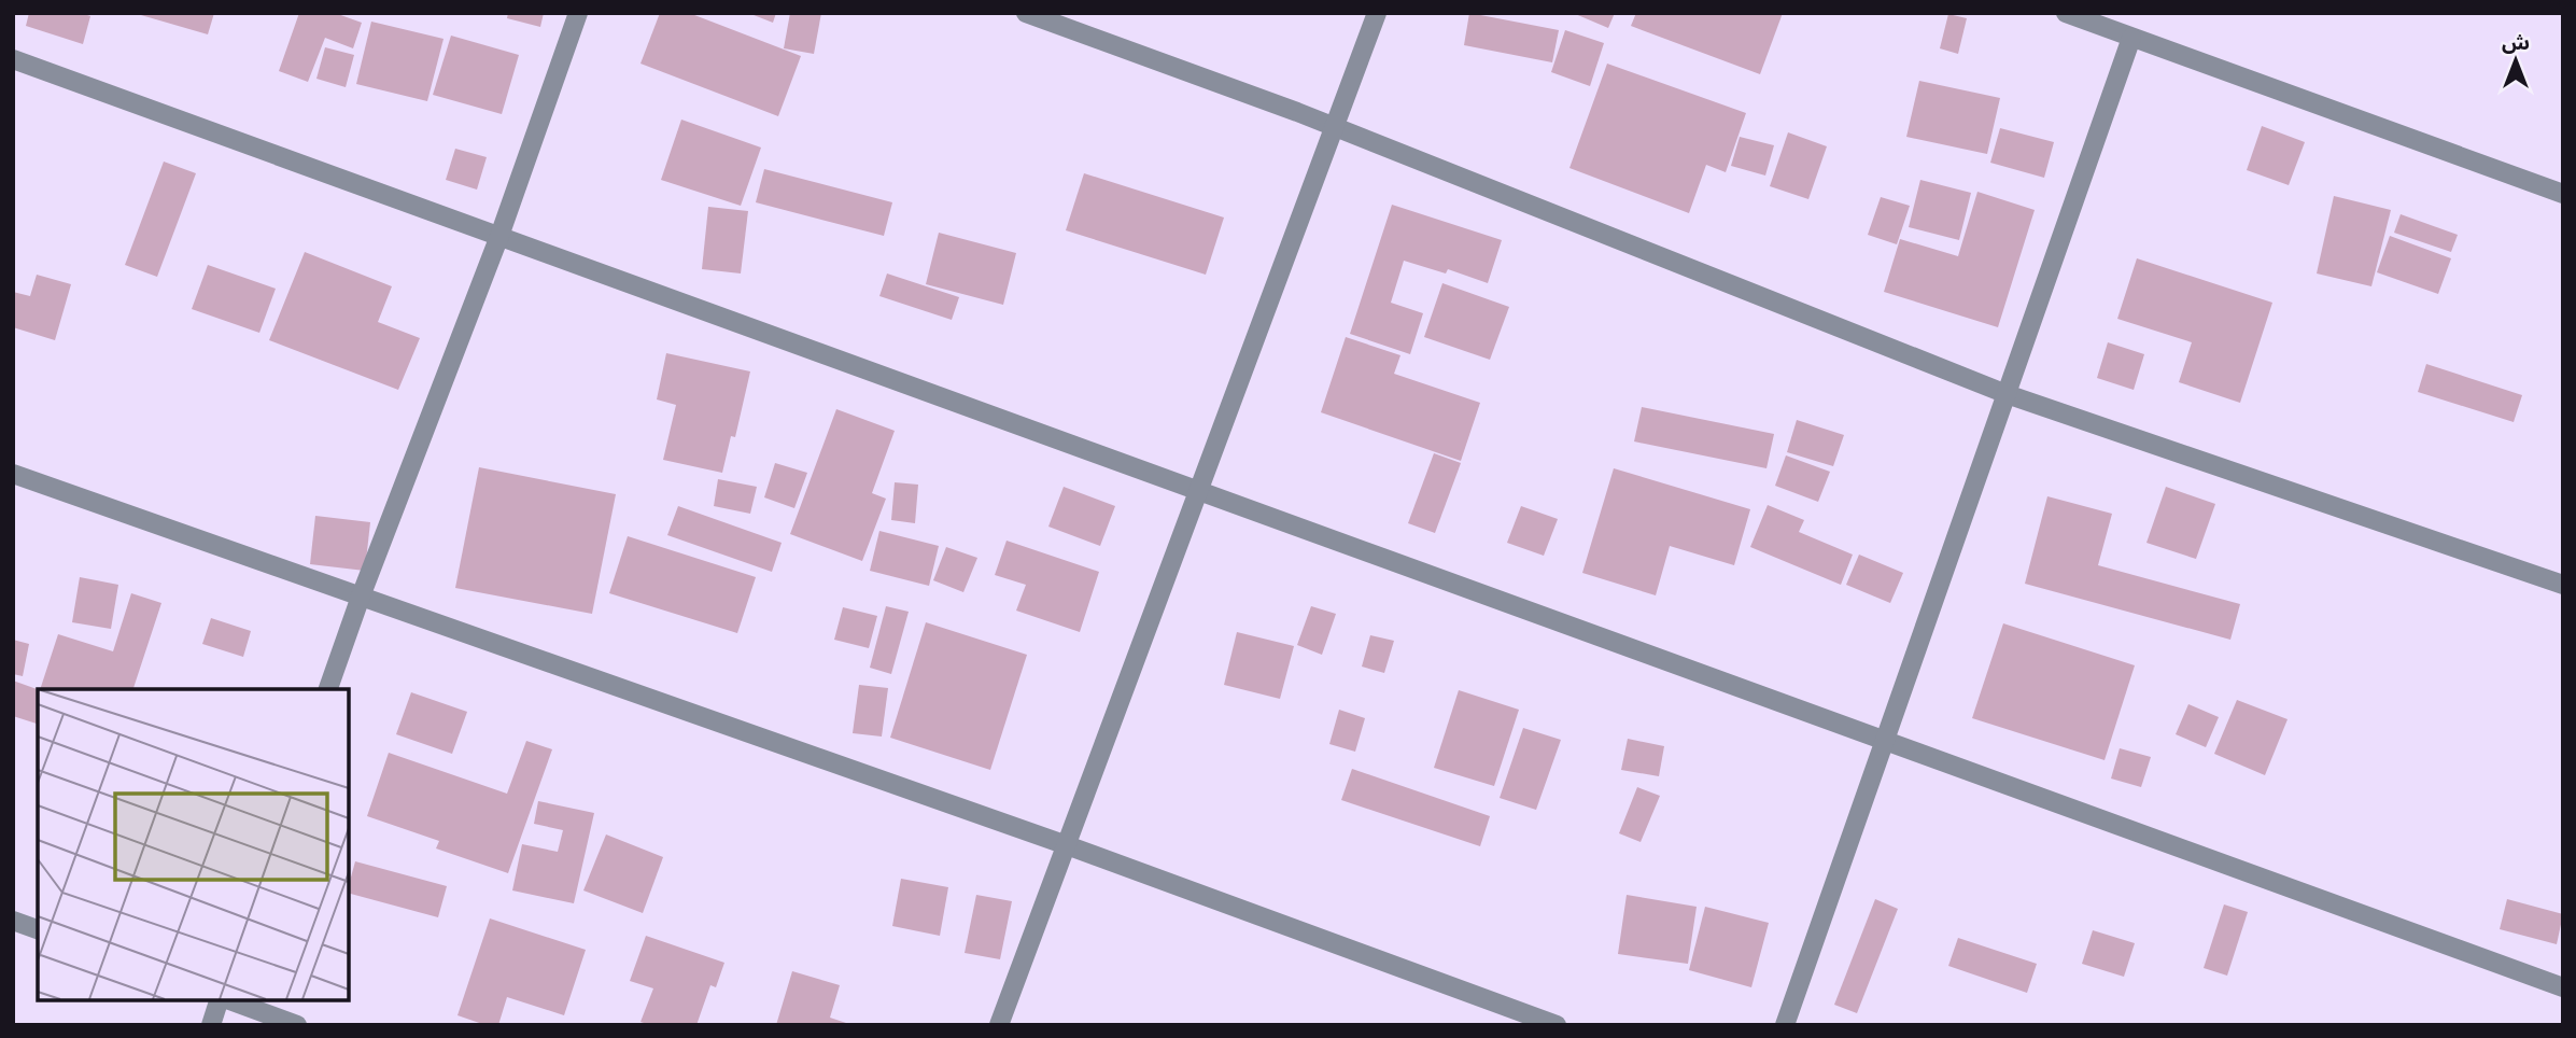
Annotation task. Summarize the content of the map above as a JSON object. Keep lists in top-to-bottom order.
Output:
{
  "north": "top"
}
